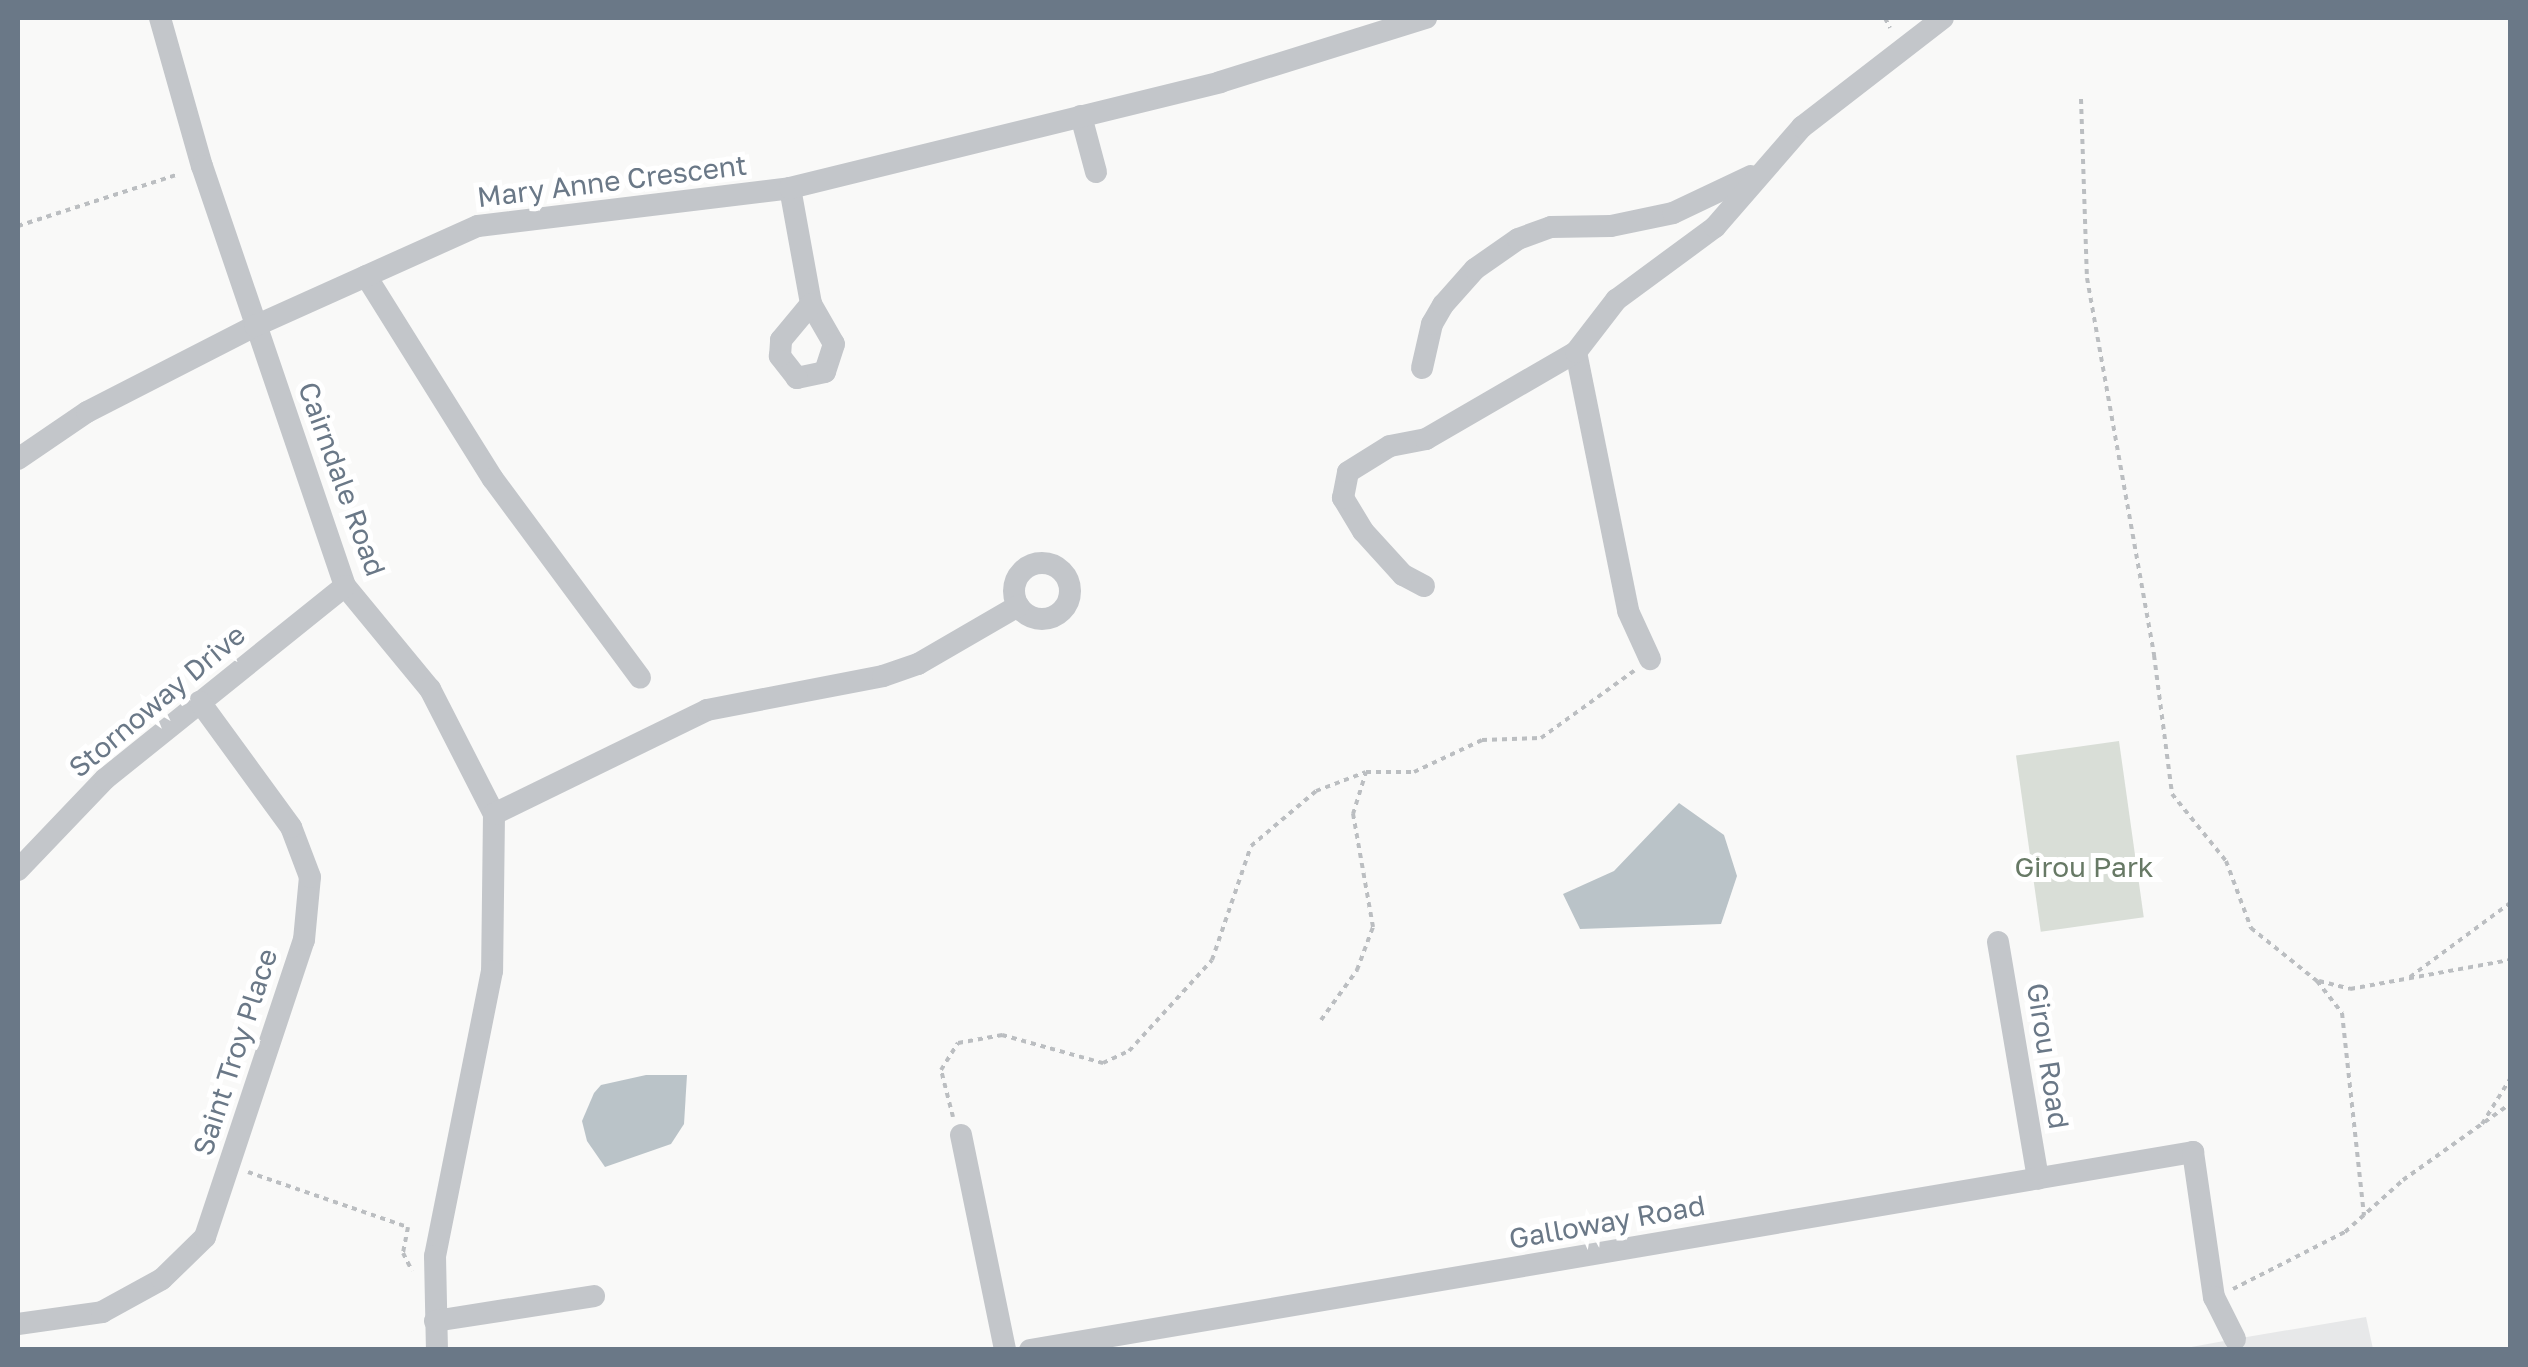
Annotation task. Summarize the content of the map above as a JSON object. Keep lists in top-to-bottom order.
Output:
{
  "streets": {
    "street": [
      "Mary Anne Crescent",
      "Cairndale Road",
      "Stornoway Drive",
      "Saint Troy Place",
      "Girou Road",
      "Galloway Road"
    ]
  },
  "crossings": [
    ["Mary Anne Crescent", "Cairndale Road"],
    ["Cairndale Road", "Stornoway Drive"],
    ["Stornoway Drive", "Saint Troy Place"],
    ["Girou Road", "Galloway Road"]
  ],
  "parks": ["Girou Park"]
}
